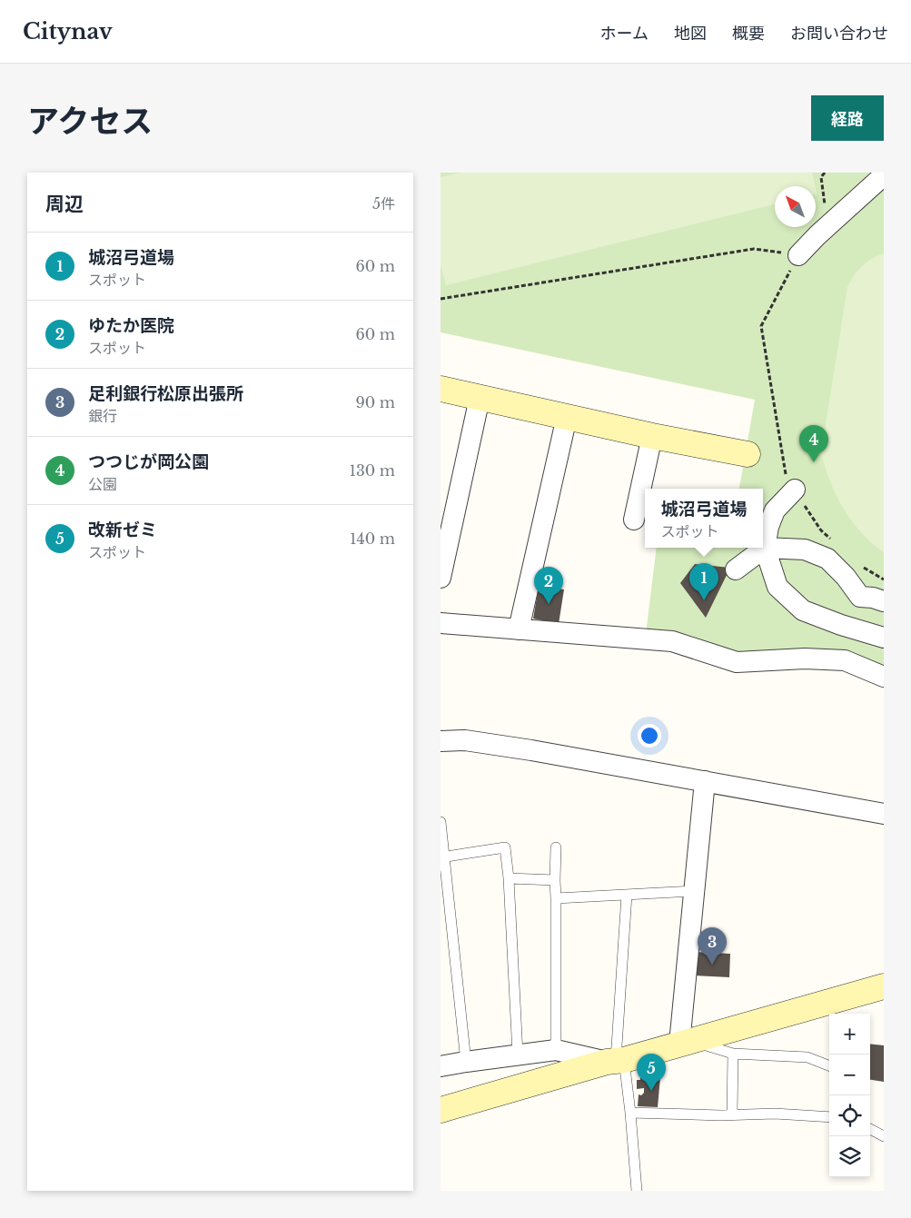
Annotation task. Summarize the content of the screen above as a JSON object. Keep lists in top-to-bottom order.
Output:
{
  "north": "top left",
  "page": {
    "header": "Citynav",
    "nav": [
      "ホーム",
      "地図",
      "概要",
      "お問い合わせ"
    ],
    "title": "アクセス",
    "buttons": "経路",
    "heading": ["周辺", "5件"],
    "list": [
      {
        "mark": "1",
        "name": "城沼弓道場",
        "note": "スポット",
        "value": "60 m"
      },
      {
        "mark": "2",
        "name": "ゆたか医院",
        "note": "スポット",
        "value": "60 m"
      },
      {
        "mark": "3",
        "name": "足利銀行松原出張所",
        "note": "銀行",
        "value": "90 m"
      },
      {
        "mark": "4",
        "name": "つつじが岡公園",
        "note": "公園",
        "value": "130 m"
      },
      {
        "mark": "5",
        "name": "改新ゼミ",
        "note": "スポット",
        "value": "140 m"
      }
    ],
    "pins": [
      "4",
      "1",
      "2",
      "3",
      "5"
    ],
    "popup": ["城沼弓道場", "スポット"],
    "map_buttons": ["+", "−"]
  }
}
